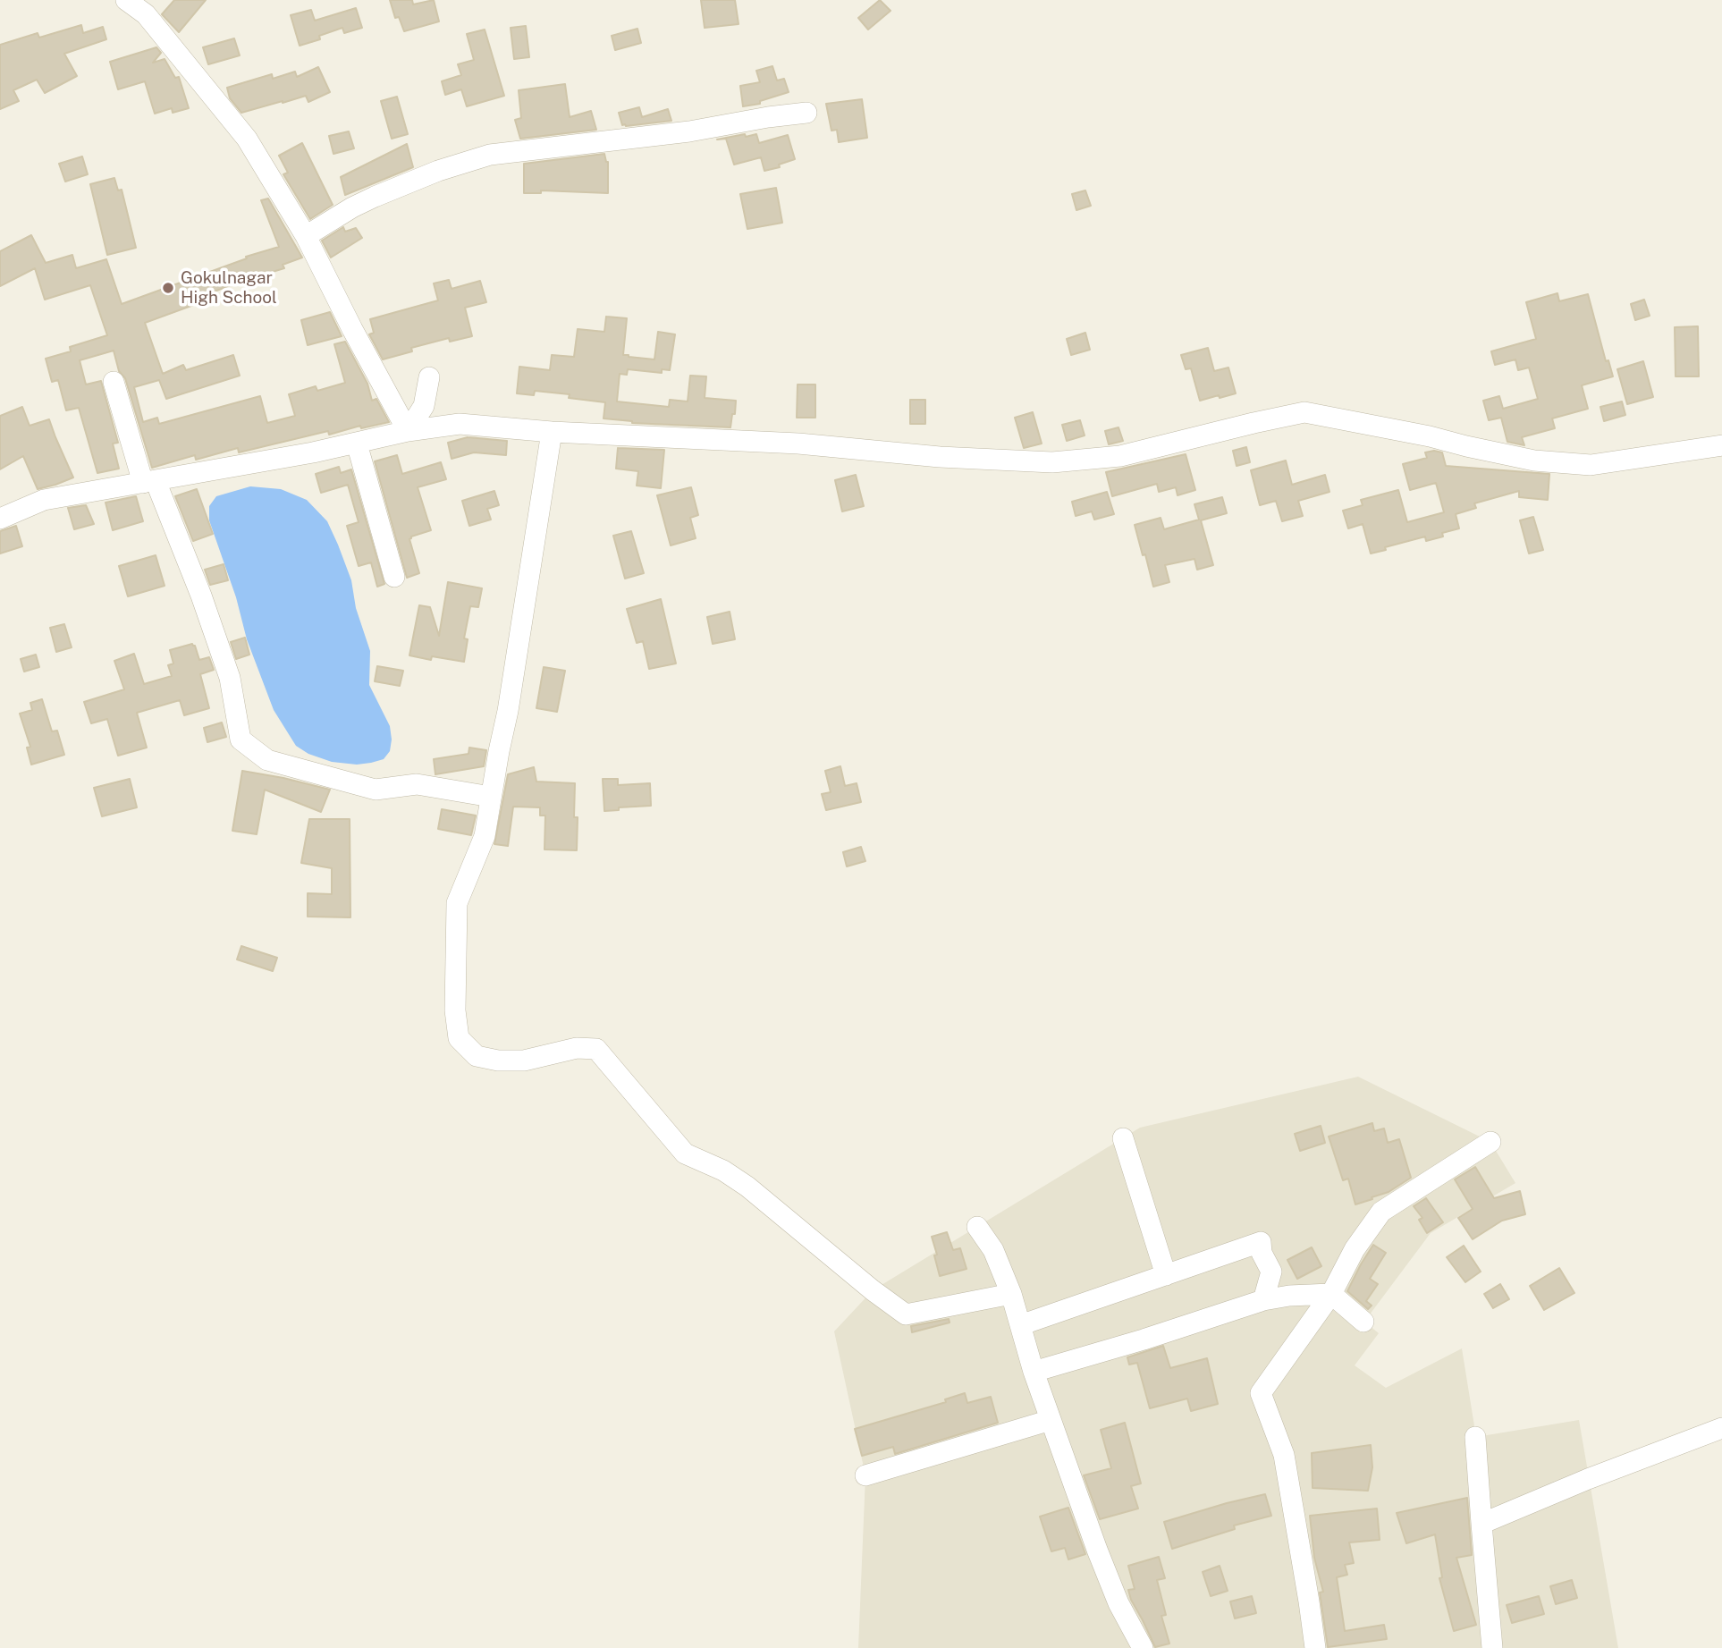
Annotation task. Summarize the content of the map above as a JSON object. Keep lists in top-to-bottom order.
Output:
{
  "places": ["Gokulnagar High School"]
}
